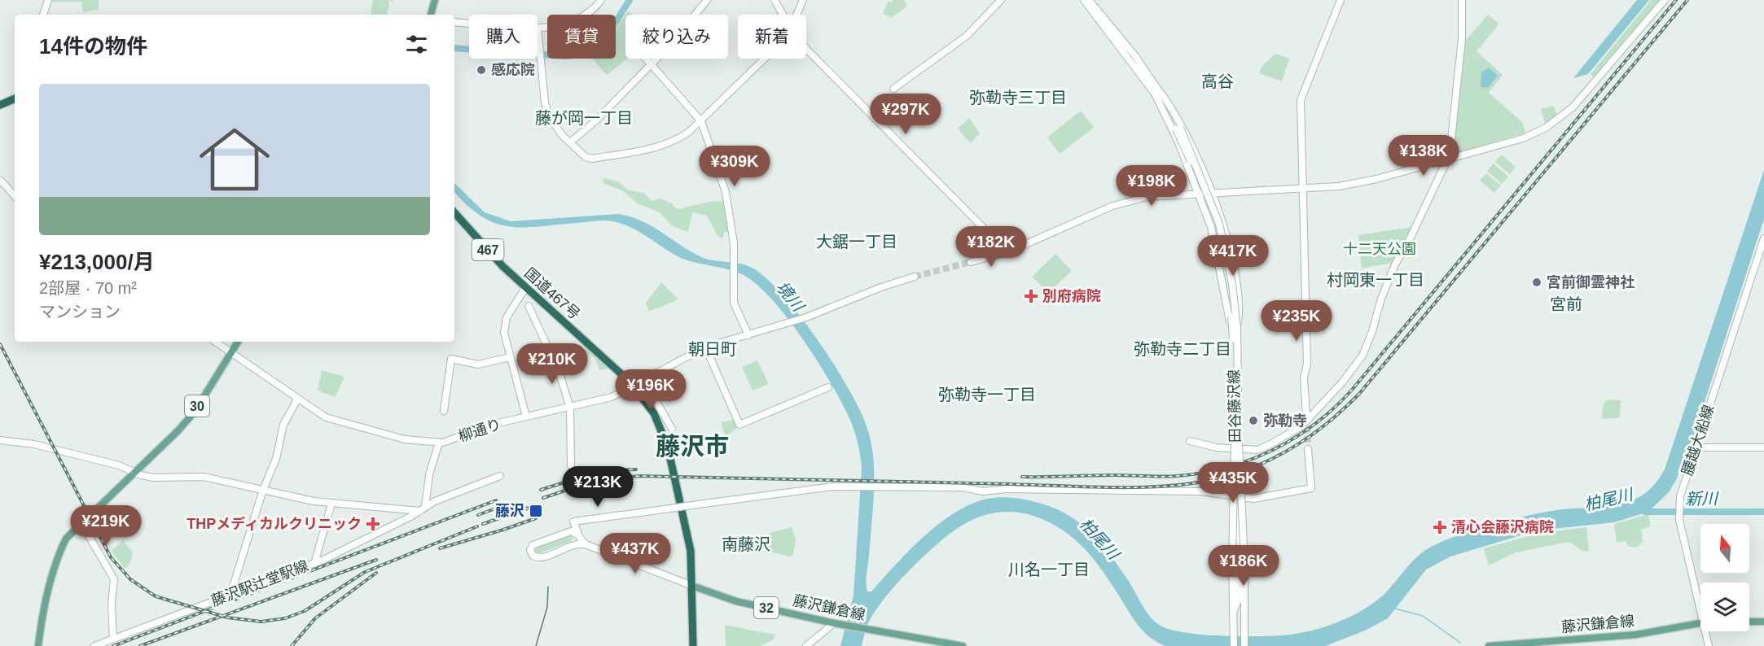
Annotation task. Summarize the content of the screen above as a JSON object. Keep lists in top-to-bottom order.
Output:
{
  "streets": {
    "highway": ["467", "国道467号"],
    "main road": ["30", "32", "藤沢鎌倉線"],
    "street": [
      "田谷藤沢線",
      "柳通り",
      "腰越大船線",
      "藤沢駅辻堂駅線"
    ]
  },
  "crossings": [
    ["国道467号", "柳通り"],
    ["国道467号", "藤沢鎌倉線"]
  ],
  "districts": [
    "高谷",
    "弥勒寺三丁目",
    "藤が岡一丁目",
    "大鋸一丁目",
    "村岡東一丁目",
    "宮前",
    "朝日町",
    "弥勒寺二丁目",
    "弥勒寺一丁目",
    "藤沢市",
    "南藤沢",
    "川名一丁目"
  ],
  "water": ["境川", "新川", "柏尾川"],
  "parks": ["十二天公園"],
  "places": {
    "other": ["感応院", "宮前御霊神社", "弥勒寺"],
    "health": ["別府病院", "THPメディカルクリニック", "清心会藤沢病院"],
    "transit": ["藤沢"]
  },
  "north": "top",
  "page": {
    "chip": [
      "購入",
      "賃貸",
      "絞り込み",
      "新着"
    ],
    "heading": "14件の物件",
    "list": [
      {
        "name": "¥213,000/月",
        "note": "2部屋 · 70 m² · マンション"
      }
    ],
    "price": [
      "¥297K",
      "¥138K",
      "¥309K",
      "¥198K",
      "¥182K",
      "¥417K",
      "¥235K",
      "¥210K",
      "¥196K",
      "¥435K",
      "¥213K",
      "¥219K",
      "¥437K",
      "¥186K"
    ]
  }
}
